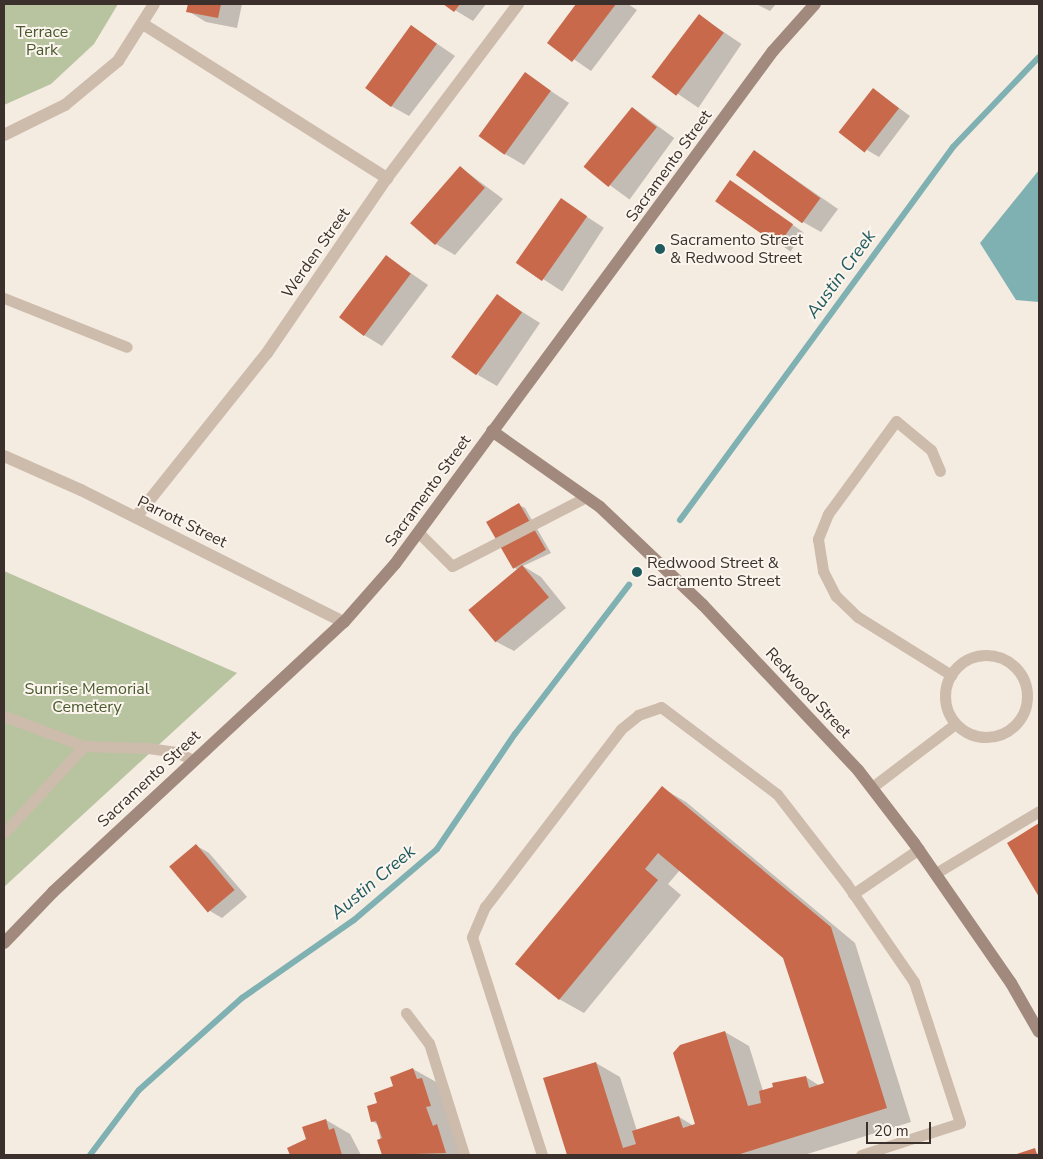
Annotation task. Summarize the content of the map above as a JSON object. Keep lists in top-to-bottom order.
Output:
{
  "streets": {
    "main road": ["Sacramento Street", "Redwood Street"],
    "street": ["Werden Street", "Parrott Street"]
  },
  "crossings": [
    ["Sacramento Street", "Parrott Street"],
    ["Sacramento Street", "Redwood Street"],
    ["Werden Street", "Parrott Street"]
  ],
  "water": ["Austin Creek"],
  "parks": ["Terrace Park", "Sunrise Memorial Cemetery"],
  "places": ["Sacramento Street & Redwood Street", "Redwood Street & Sacramento Street"],
  "scale_bar": "20 m"
}
